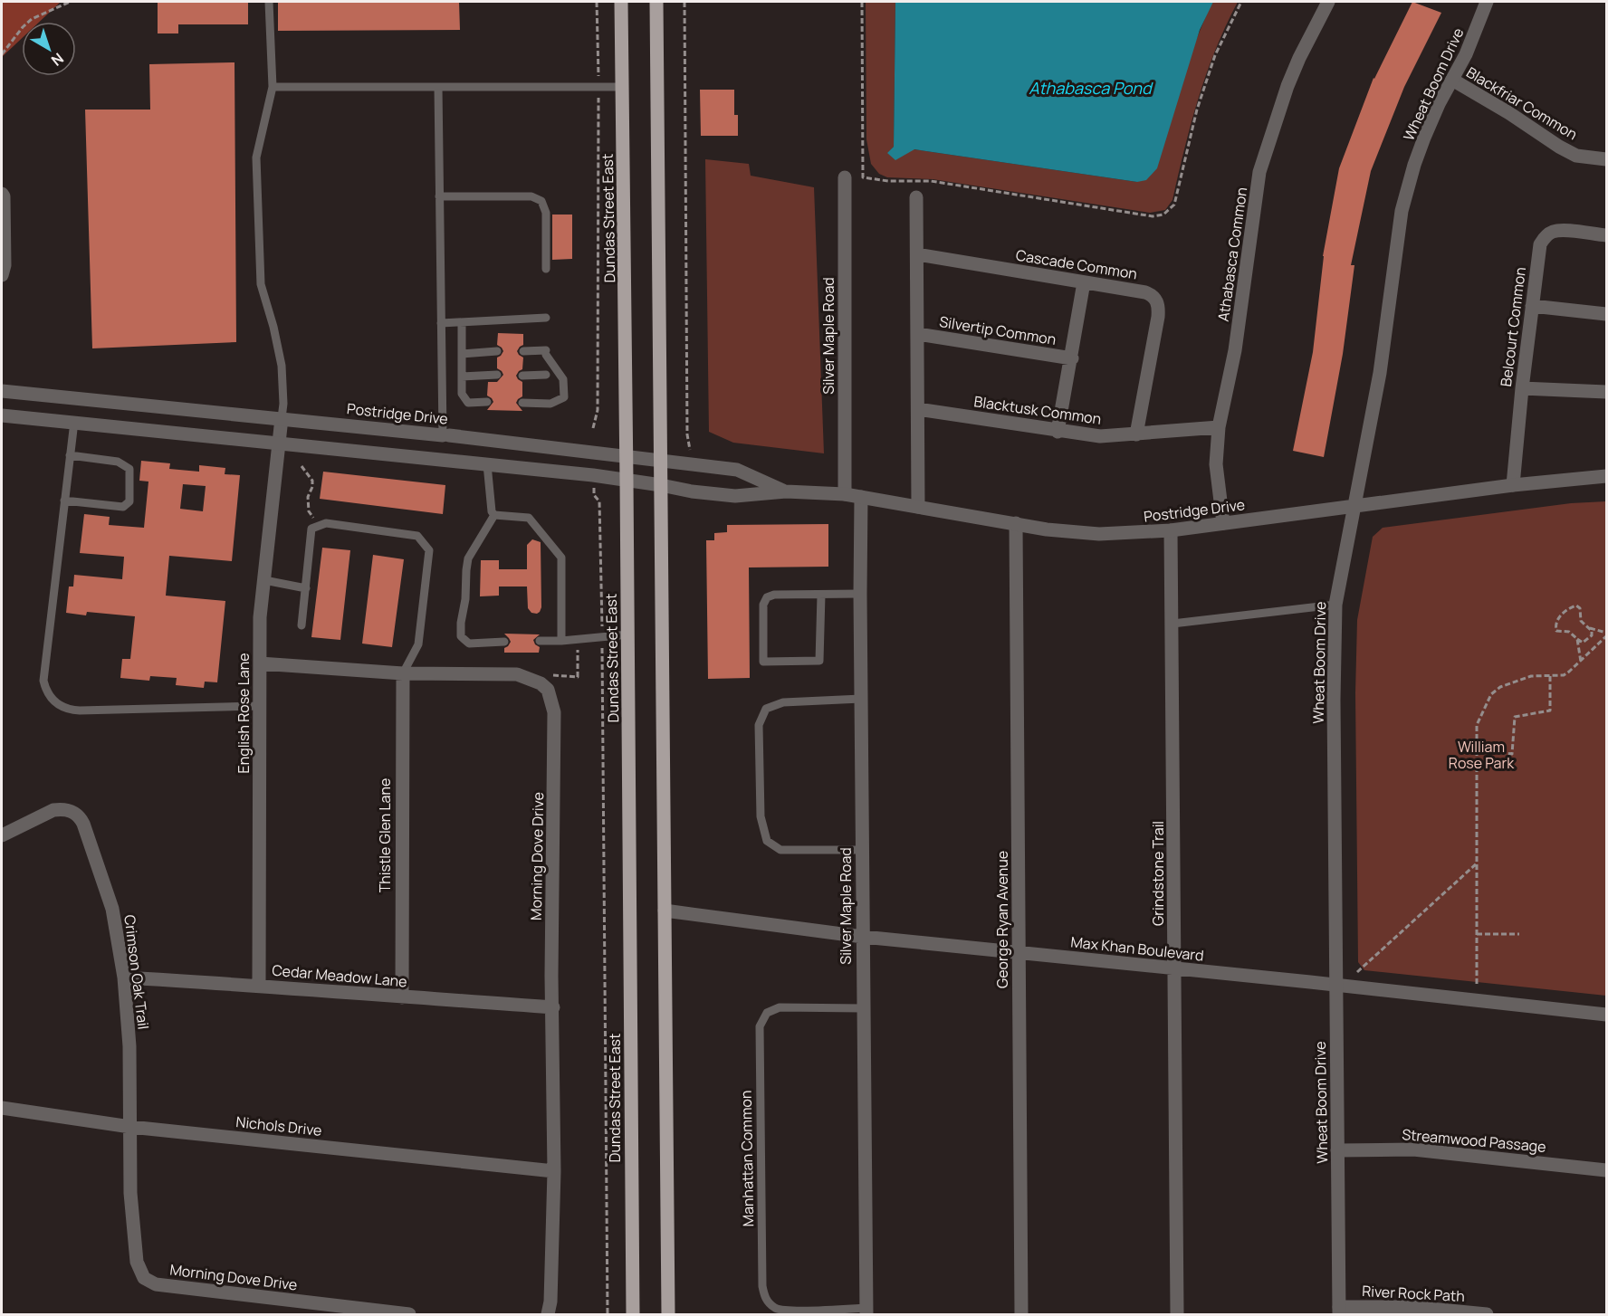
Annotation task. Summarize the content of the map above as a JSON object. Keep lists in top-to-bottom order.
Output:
{
  "streets": {
    "main road": ["Dundas Street East"],
    "street": [
      "Wheat Boom Drive",
      "Blackfriar Common",
      "Athabasca Common",
      "Cascade Common",
      "Belcourt Common",
      "Silvertip Common",
      "Silver Maple Road",
      "Blacktusk Common",
      "Postridge Drive",
      "English Rose Lane",
      "Thistle Glen Lane",
      "Morning Dove Drive",
      "Grindstone Trail",
      "George Ryan Avenue",
      "Max Khan Boulevard",
      "Crimson Oak Trail",
      "Cedar Meadow Lane",
      "Nichols Drive",
      "Streamwood Passage",
      "River Rock Path"
    ],
    "lane": ["Manhattan Common"]
  },
  "crossings": [
    ["Wheat Boom Drive", "Blackfriar Common"],
    ["Wheat Boom Drive", "Postridge Drive"],
    ["Wheat Boom Drive", "Max Khan Boulevard"],
    ["Wheat Boom Drive", "Streamwood Passage"],
    ["Wheat Boom Drive", "River Rock Path"],
    ["Dundas Street East", "Postridge Drive"],
    ["Athabasca Common", "Blacktusk Common"],
    ["Athabasca Common", "Postridge Drive"],
    ["Cascade Common", "Blacktusk Common"],
    ["Belcourt Common", "Postridge Drive"],
    ["Silver Maple Road", "Postridge Drive"],
    ["Silver Maple Road", "Max Khan Boulevard"],
    ["Silver Maple Road", "Manhattan Common"],
    ["Postridge Drive", "English Rose Lane"],
    ["Postridge Drive", "Grindstone Trail"],
    ["Postridge Drive", "George Ryan Avenue"],
    ["English Rose Lane", "Cedar Meadow Lane"],
    ["Thistle Glen Lane", "Cedar Meadow Lane"],
    ["Morning Dove Drive", "Crimson Oak Trail"],
    ["Morning Dove Drive", "Cedar Meadow Lane"],
    ["Morning Dove Drive", "Nichols Drive"],
    ["Grindstone Trail", "Max Khan Boulevard"],
    ["George Ryan Avenue", "Max Khan Boulevard"],
    ["Crimson Oak Trail", "Cedar Meadow Lane"],
    ["Crimson Oak Trail", "Nichols Drive"]
  ],
  "water": ["Athabasca Pond"],
  "parks": ["William Rose Park"],
  "north": "bottom right"
}
